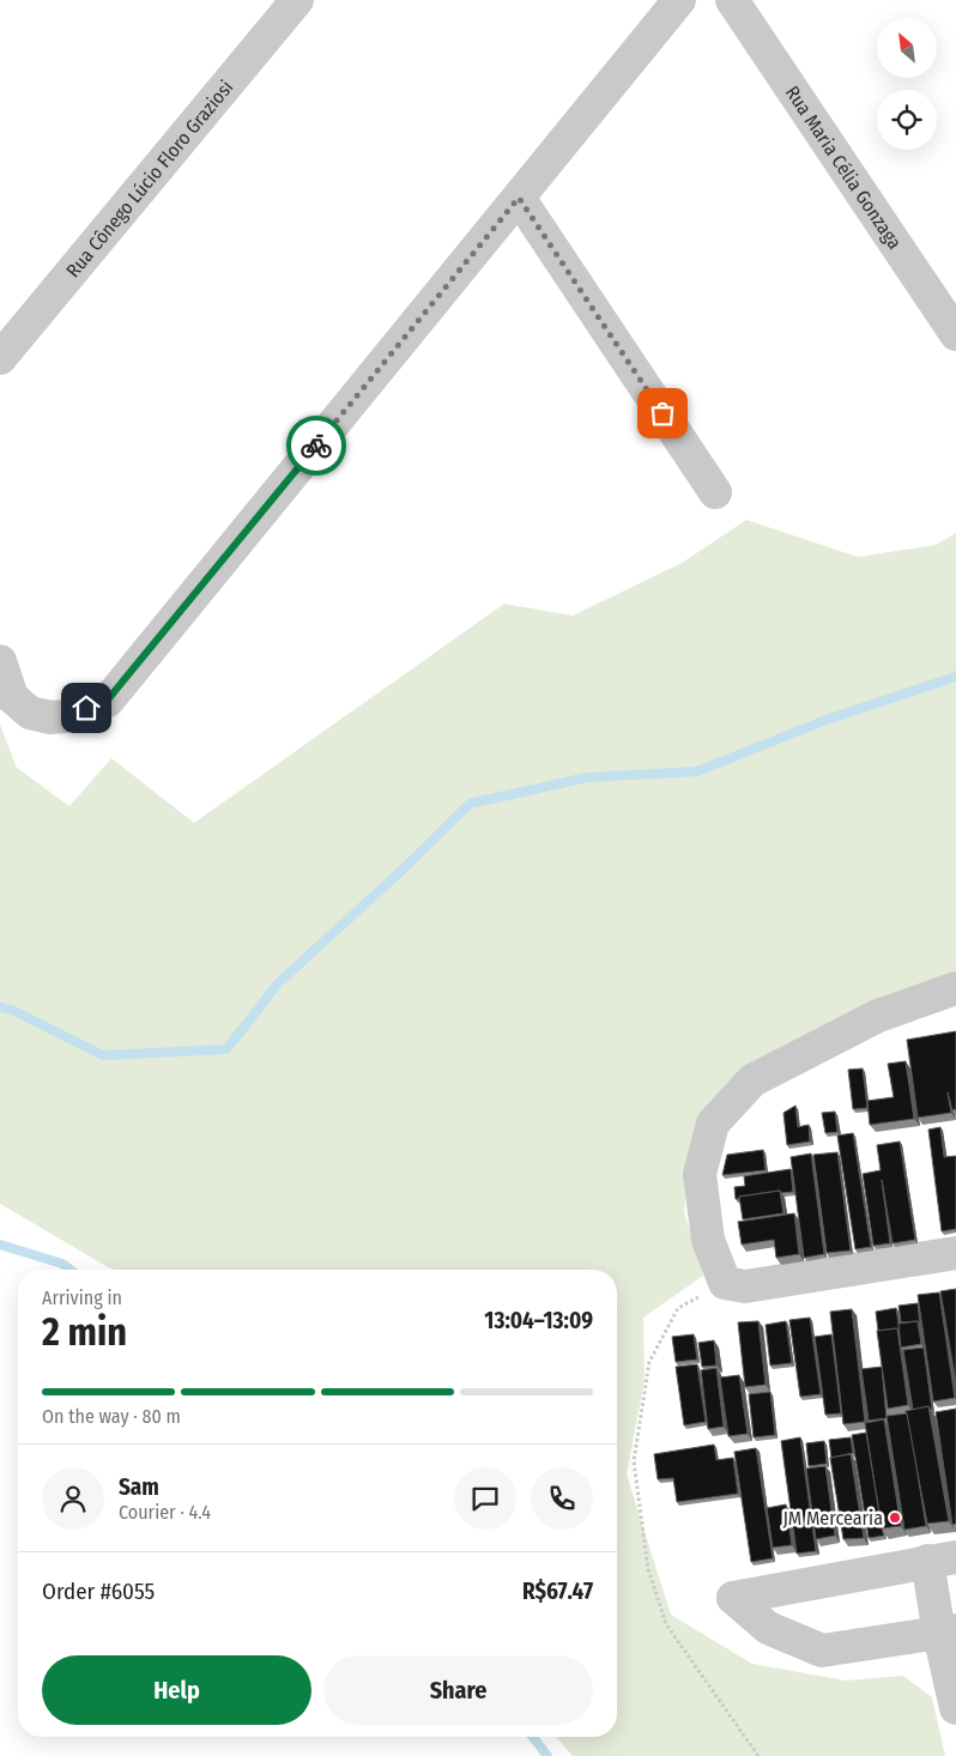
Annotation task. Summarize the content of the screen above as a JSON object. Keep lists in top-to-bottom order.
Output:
{
  "streets": {
    "street": ["Rua Maria Célia Gonzaga", "Rua Cônego Lúcio Floro Graziosi"]
  },
  "places": ["JM Mercearia"],
  "north": "top left",
  "page": {
    "heading": ["2 min", "Arriving in", "13:04–13:09"],
    "panel": [
      "Sam",
      "Courier · 4.4",
      "Order #6055",
      "R$67.47"
    ],
    "bar": "On the way · 80 m",
    "buttons": ["Help", "Share"]
  }
}
